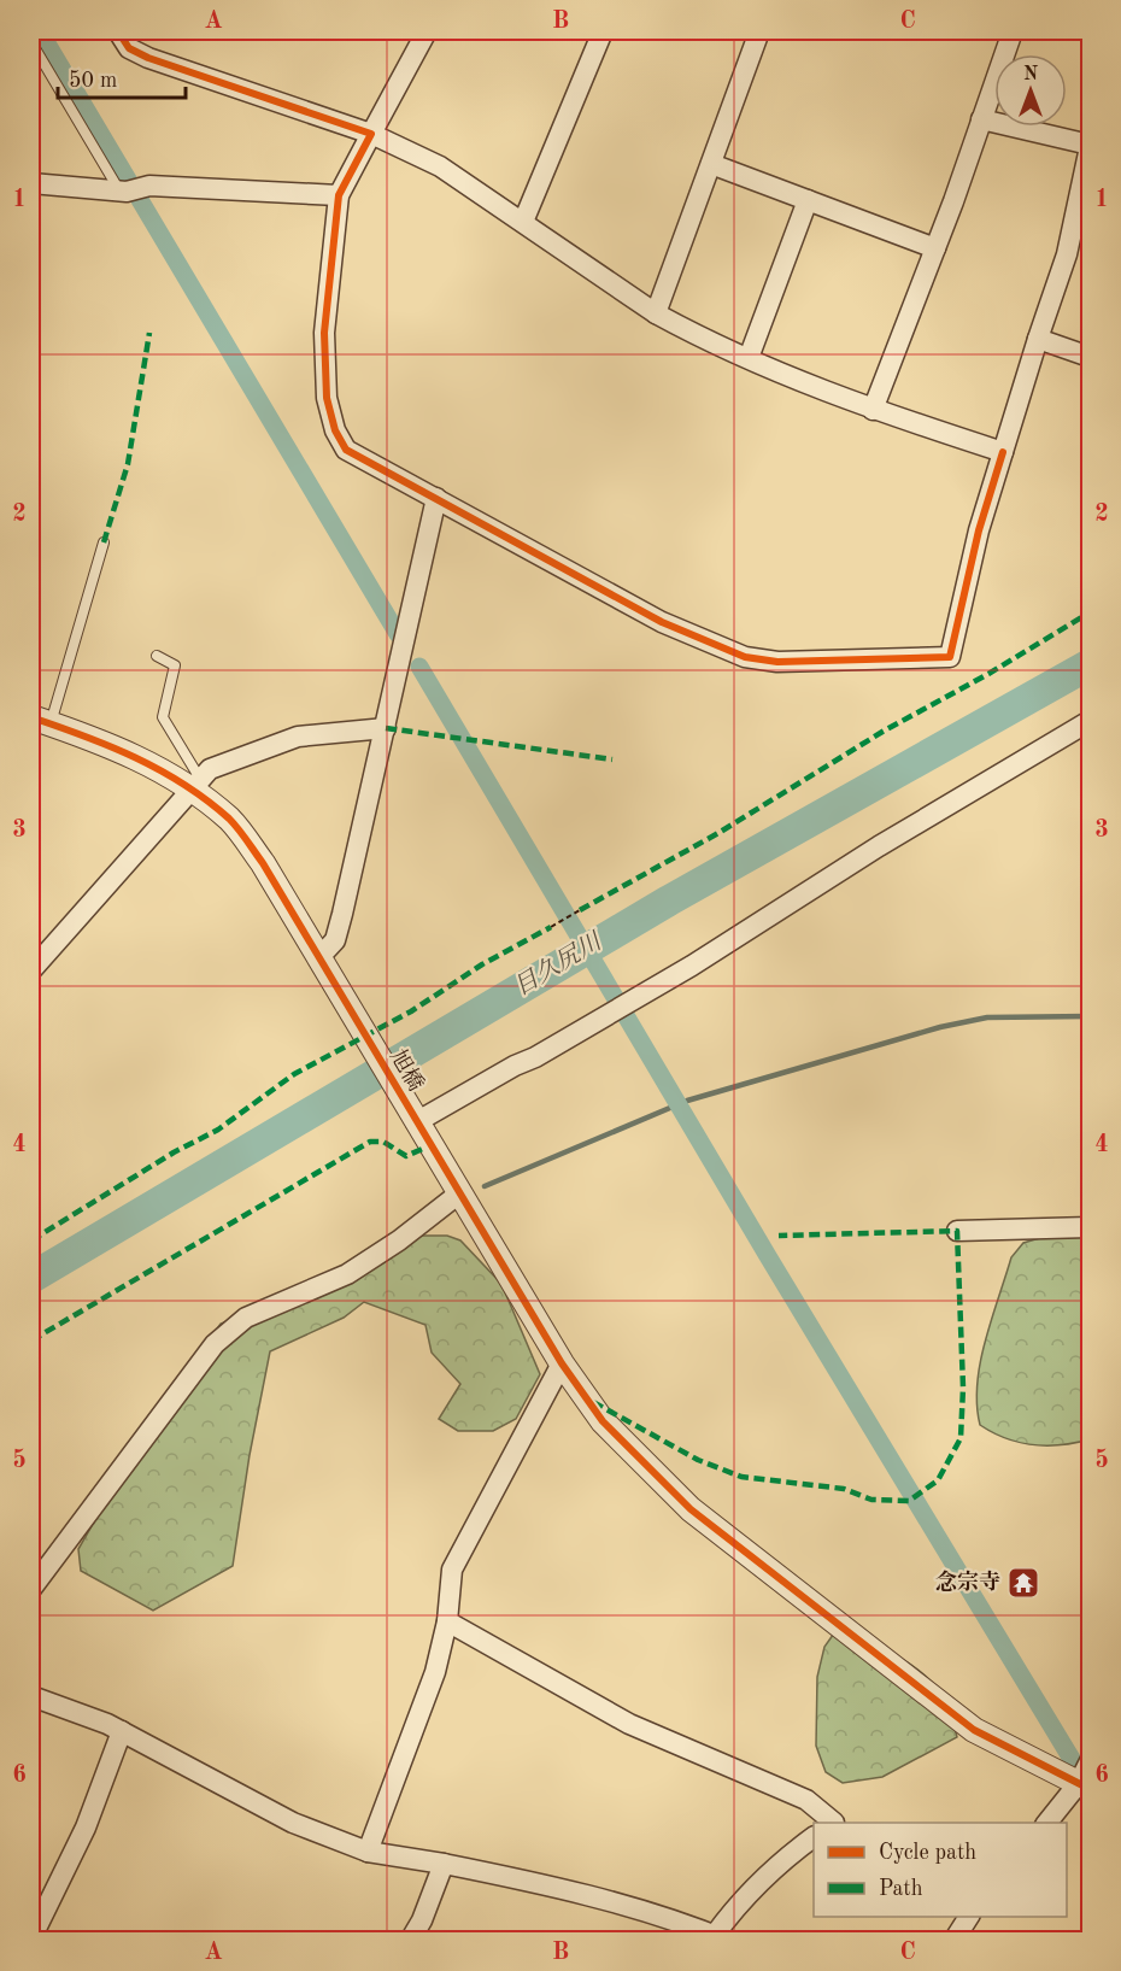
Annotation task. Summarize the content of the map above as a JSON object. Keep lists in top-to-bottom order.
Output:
{
  "streets": {
    "street": ["旭橋"]
  },
  "water": ["目久尻川"],
  "places": {
    "temple": ["念宗寺"]
  },
  "legend": ["Cycle path", "Path"],
  "scale_bar": "50 m",
  "north": "top",
  "grid": {
    "columns": ["A", "B", "C"],
    "rows": [
      "1",
      "2",
      "3",
      "4",
      "5",
      "6"
    ]
  }
}
